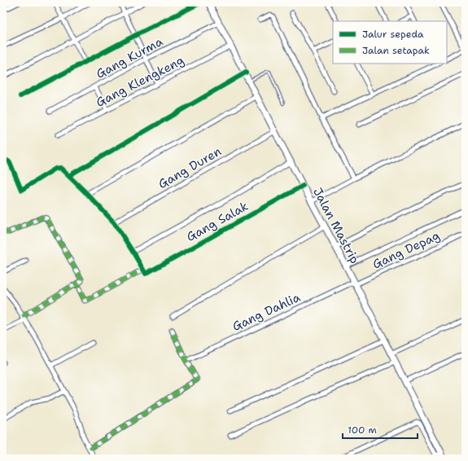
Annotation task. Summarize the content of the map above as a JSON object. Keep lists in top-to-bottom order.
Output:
{
  "streets": {
    "main road": ["Jalan Mastrip"],
    "street": [
      "Gang Kurma",
      "Gang Klengkeng",
      "Gang Duren",
      "Gang Salak",
      "Gang Depag",
      "Gang Dahlia"
    ]
  },
  "crossings": [
    ["Gang Kurma", "Jalan Mastrip"],
    ["Gang Klengkeng", "Jalan Mastrip"],
    ["Gang Duren", "Jalan Mastrip"],
    ["Gang Salak", "Jalan Mastrip"],
    ["Jalan Mastrip", "Gang Depag"],
    ["Jalan Mastrip", "Gang Dahlia"],
    ["Gang Depag", "Gang Dahlia"]
  ],
  "legend": ["Jalur sepeda", "Jalan setapak"],
  "scale_bar": "100 m"
}
